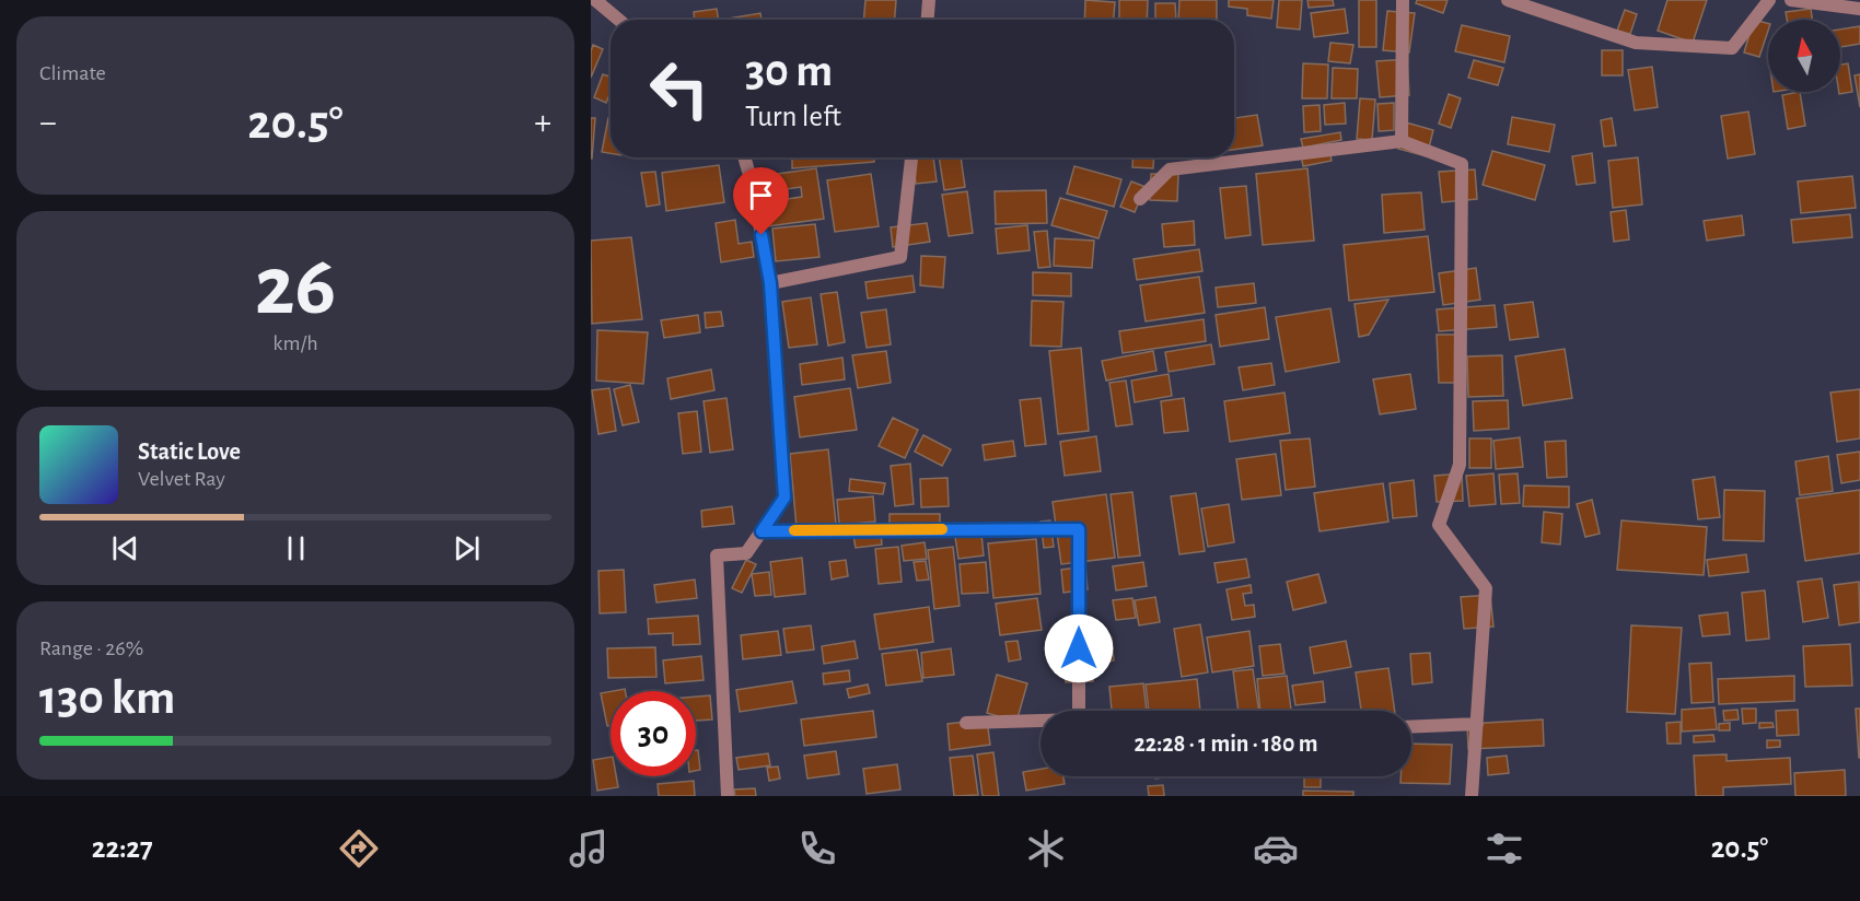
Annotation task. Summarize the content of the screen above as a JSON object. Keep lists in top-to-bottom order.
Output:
{
  "north": "top",
  "page": {
    "tile": [
      "Climate",
      ["26", "km/h"],
      ["Range · 26%", "130 km"]
    ],
    "turn": ["30 m", "Turn left"],
    "heat": ["−", "20.5°", "+"],
    "song": ["Static Love", "Velvet Ray"],
    "limit": "30",
    "trip": "22:28 · 1 min · 180 m",
    "tabs": ["22:27", "20.5°"]
  }
}
